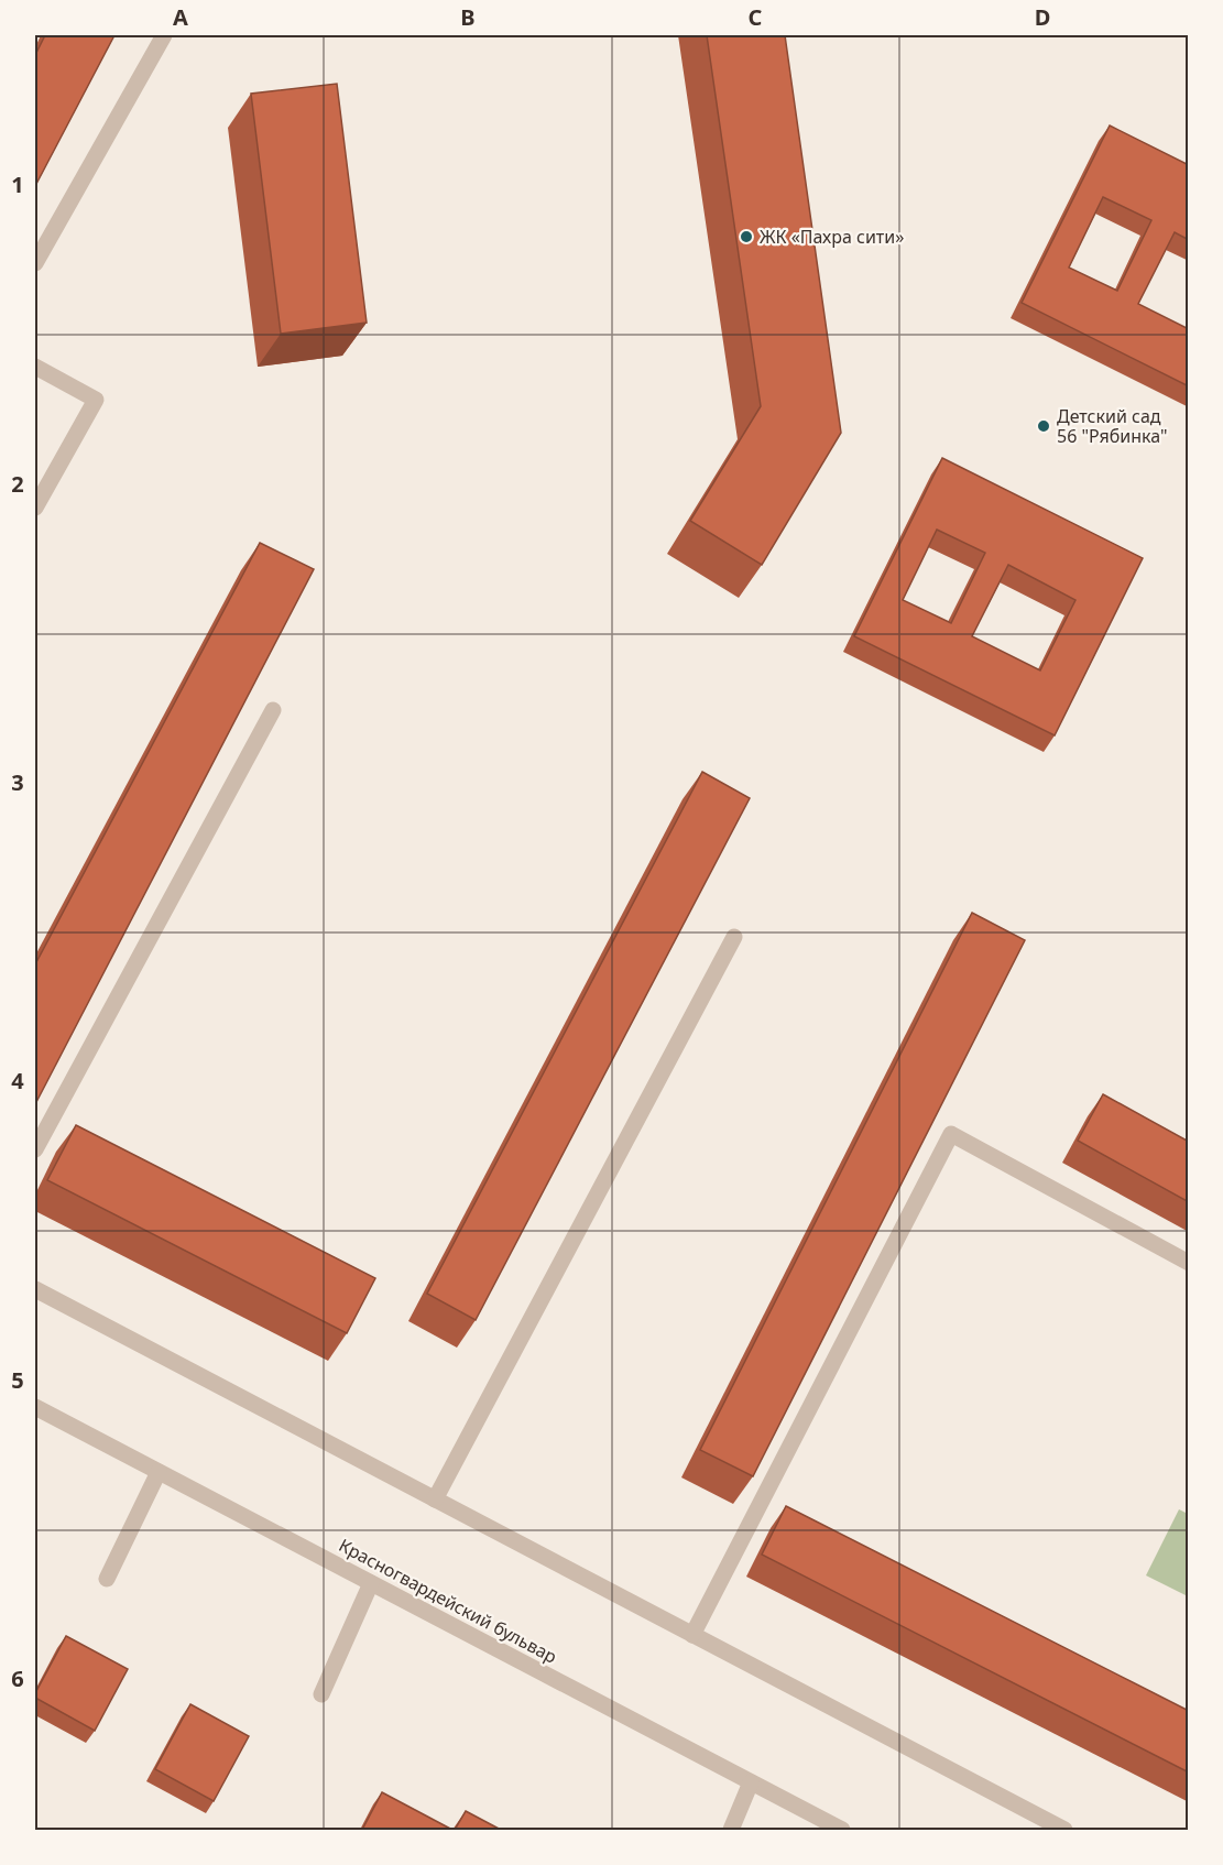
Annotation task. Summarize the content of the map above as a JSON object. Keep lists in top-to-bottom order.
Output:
{
  "streets": {
    "street": ["Красногвардейский бульвар"]
  },
  "places": ["ЖК «Пахра сити»", "Детский сад 56 \"Рябинка\""],
  "grid": {
    "columns": [
      "A",
      "B",
      "C",
      "D"
    ],
    "rows": [
      "1",
      "2",
      "3",
      "4",
      "5",
      "6"
    ]
  }
}
